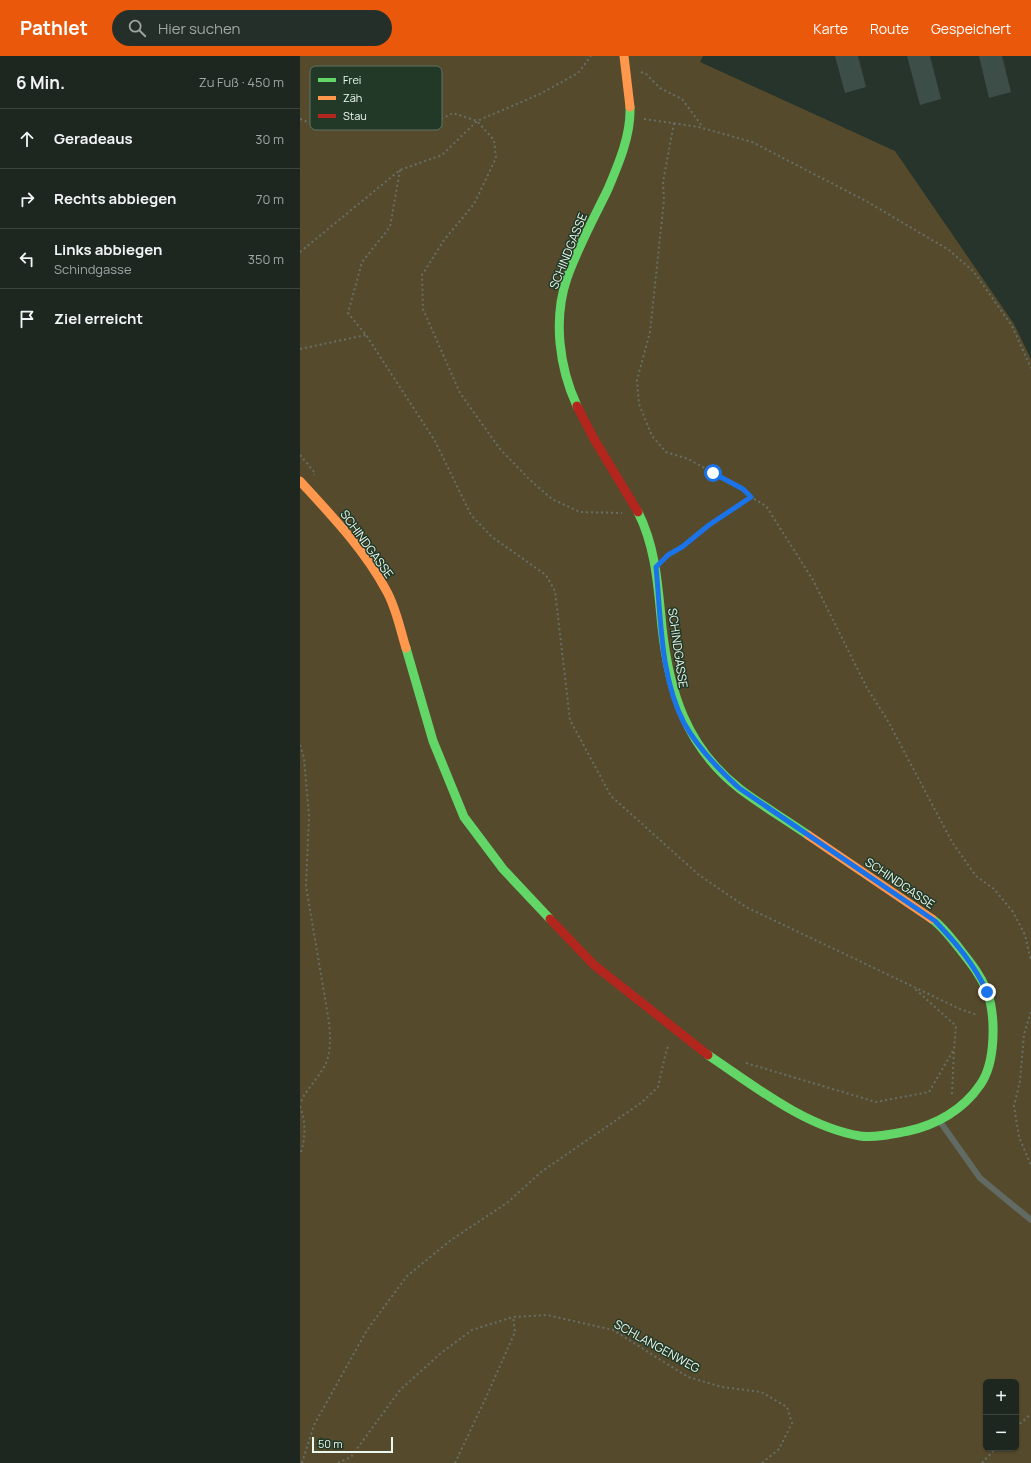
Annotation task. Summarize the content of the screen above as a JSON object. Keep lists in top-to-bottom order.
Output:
{
  "streets": {
    "street": ["SCHINDGASSE"],
    "path": ["SCHLANGENWEG"]
  },
  "legend": ["Frei", "Zäh", "Stau"],
  "scale_bar": "50 m",
  "page": {
    "header": "Pathlet",
    "search": "Hier suchen",
    "nav": ["Karte", "Route", "Gespeichert"],
    "heading": ["6 Min.", "Zu Fuß · 450 m"],
    "list": [
      ["Geradeaus", "30 m"],
      ["Rechts abbiegen", "70 m"],
      ["Links abbiegen", "Schindgasse", "350 m"],
      "Ziel erreicht"
    ],
    "map_buttons": ["+", "−"],
    "scale": "50 m"
  }
}
